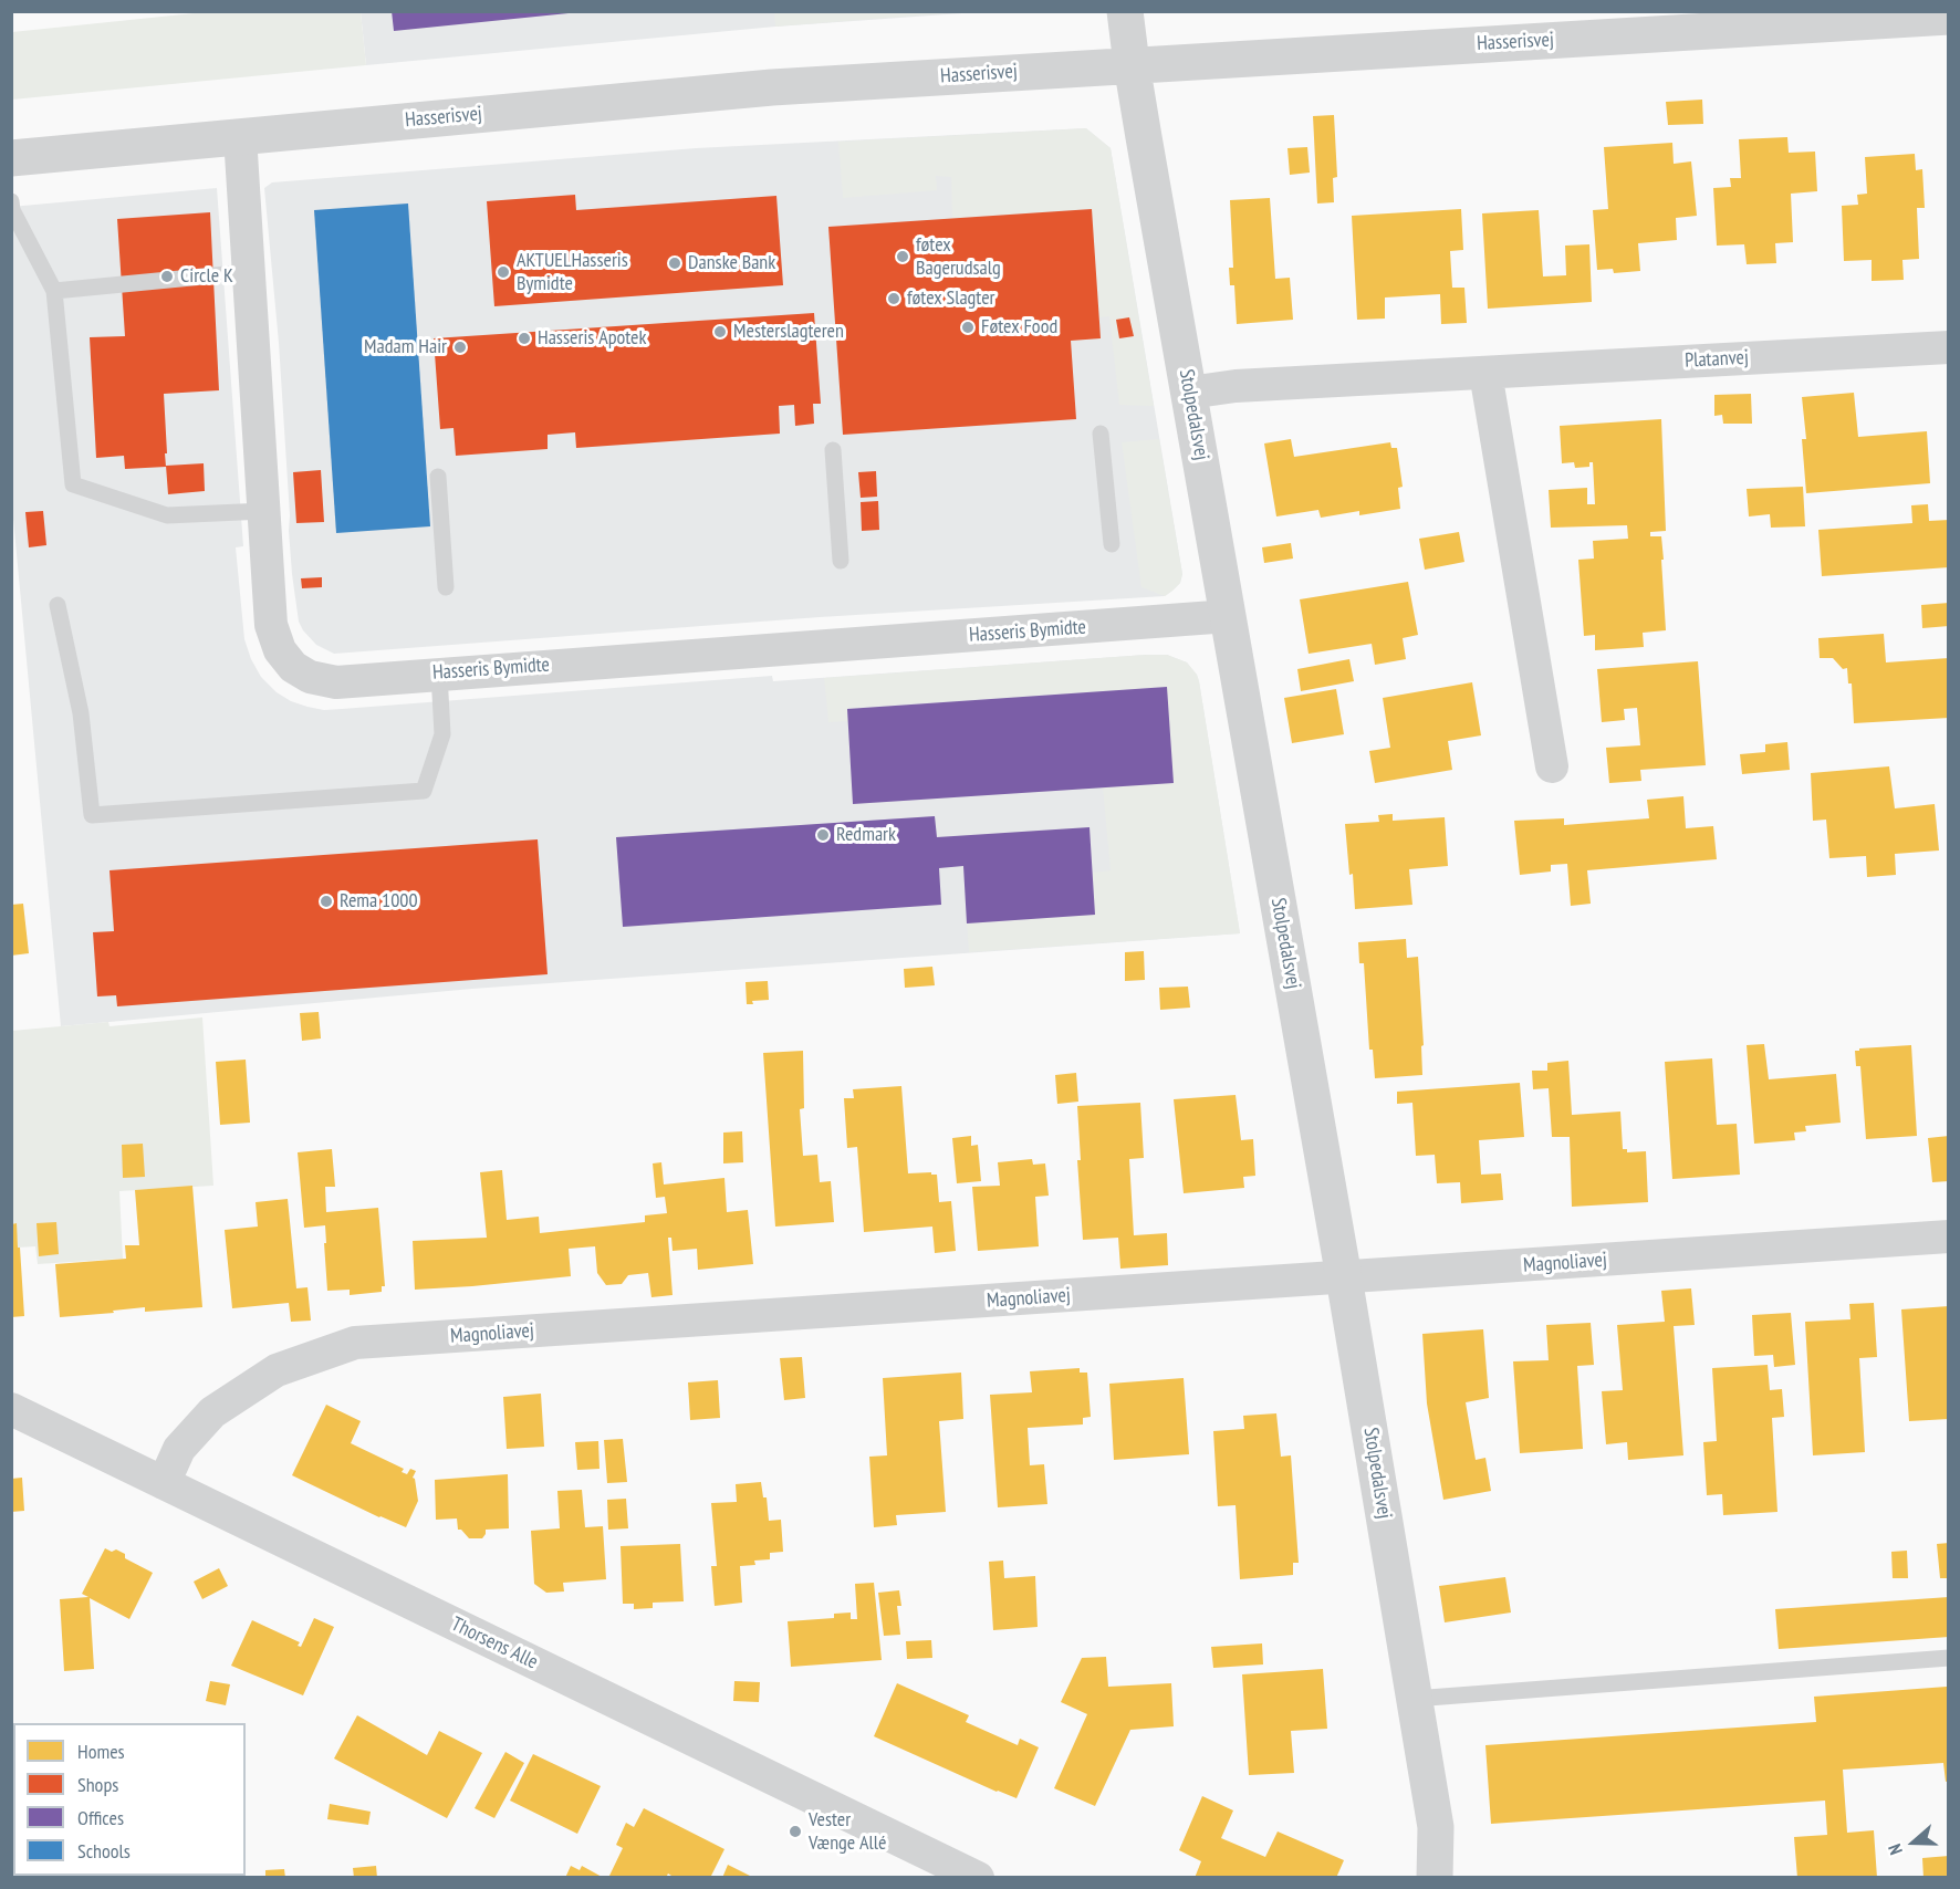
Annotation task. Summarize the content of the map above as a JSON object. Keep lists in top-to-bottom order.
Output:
{
  "streets": {
    "street": [
      "Hasserisvej",
      "Platanvej",
      "Stolpedalsvej",
      "Hasseris Bymidte",
      "Magnoliavej",
      "Thorsens Alle"
    ]
  },
  "crossings": [
    ["Hasserisvej", "Stolpedalsvej"],
    ["Hasserisvej", "Hasseris Bymidte"],
    ["Platanvej", "Stolpedalsvej"],
    ["Stolpedalsvej", "Hasseris Bymidte"],
    ["Stolpedalsvej", "Magnoliavej"],
    ["Magnoliavej", "Thorsens Alle"]
  ],
  "places": [
    "føtex Bagerudsalg",
    "Danske Bank",
    "AKTUELHasseris Bymidte",
    "Circle K",
    "føtex Slagter",
    "Føtex Food",
    "Mesterslagteren",
    "Hasseris Apotek",
    "Madam Hair",
    "Redmark",
    "Rema 1000",
    "Vester Vænge Allé"
  ],
  "legend": [
    "Homes",
    "Shops",
    "Offices",
    "Schools"
  ],
  "north": "left"
}
